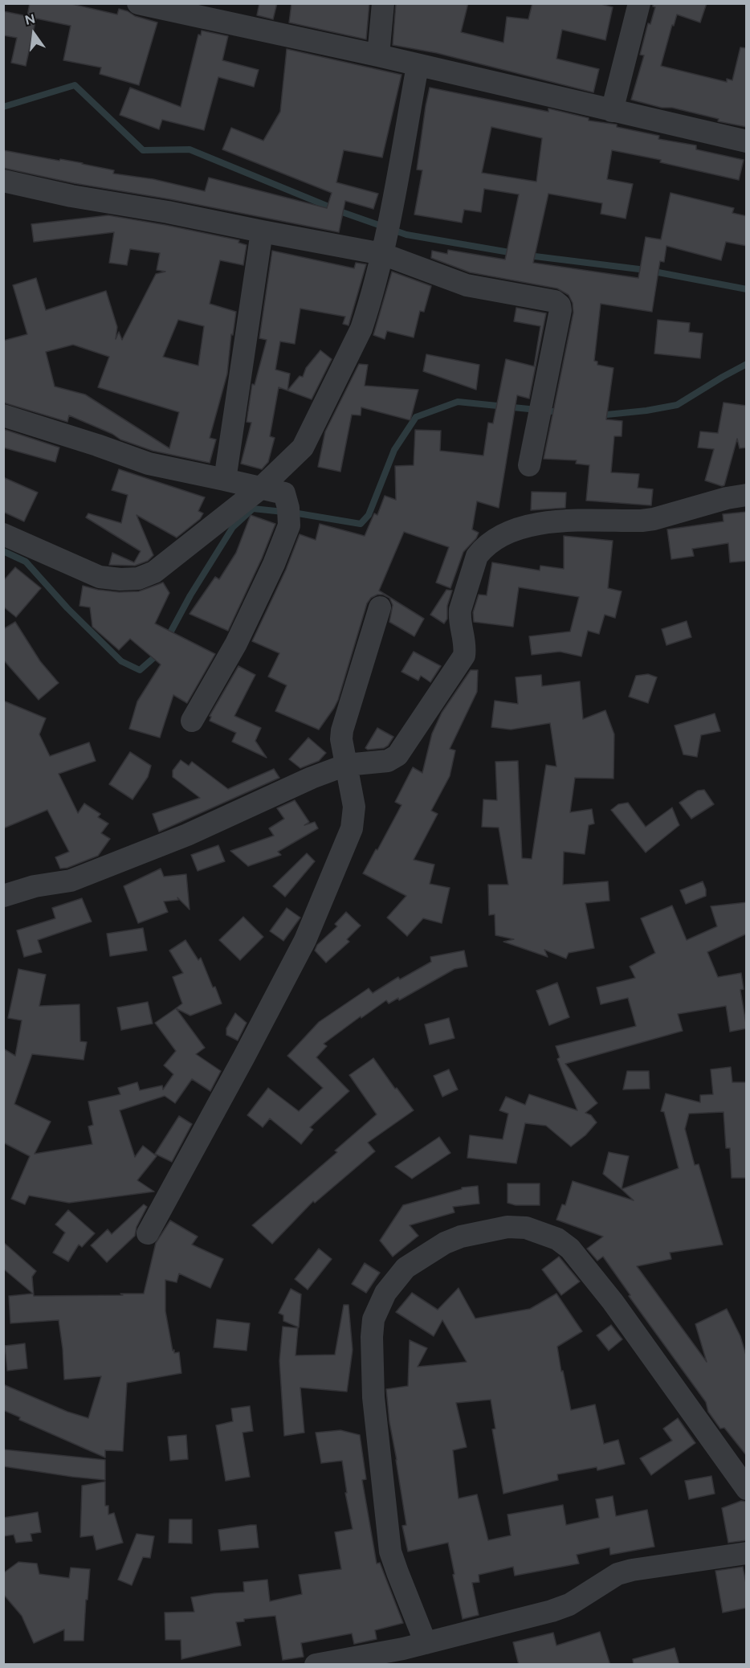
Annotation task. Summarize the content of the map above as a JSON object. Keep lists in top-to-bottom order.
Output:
{
  "north": "top"
}
